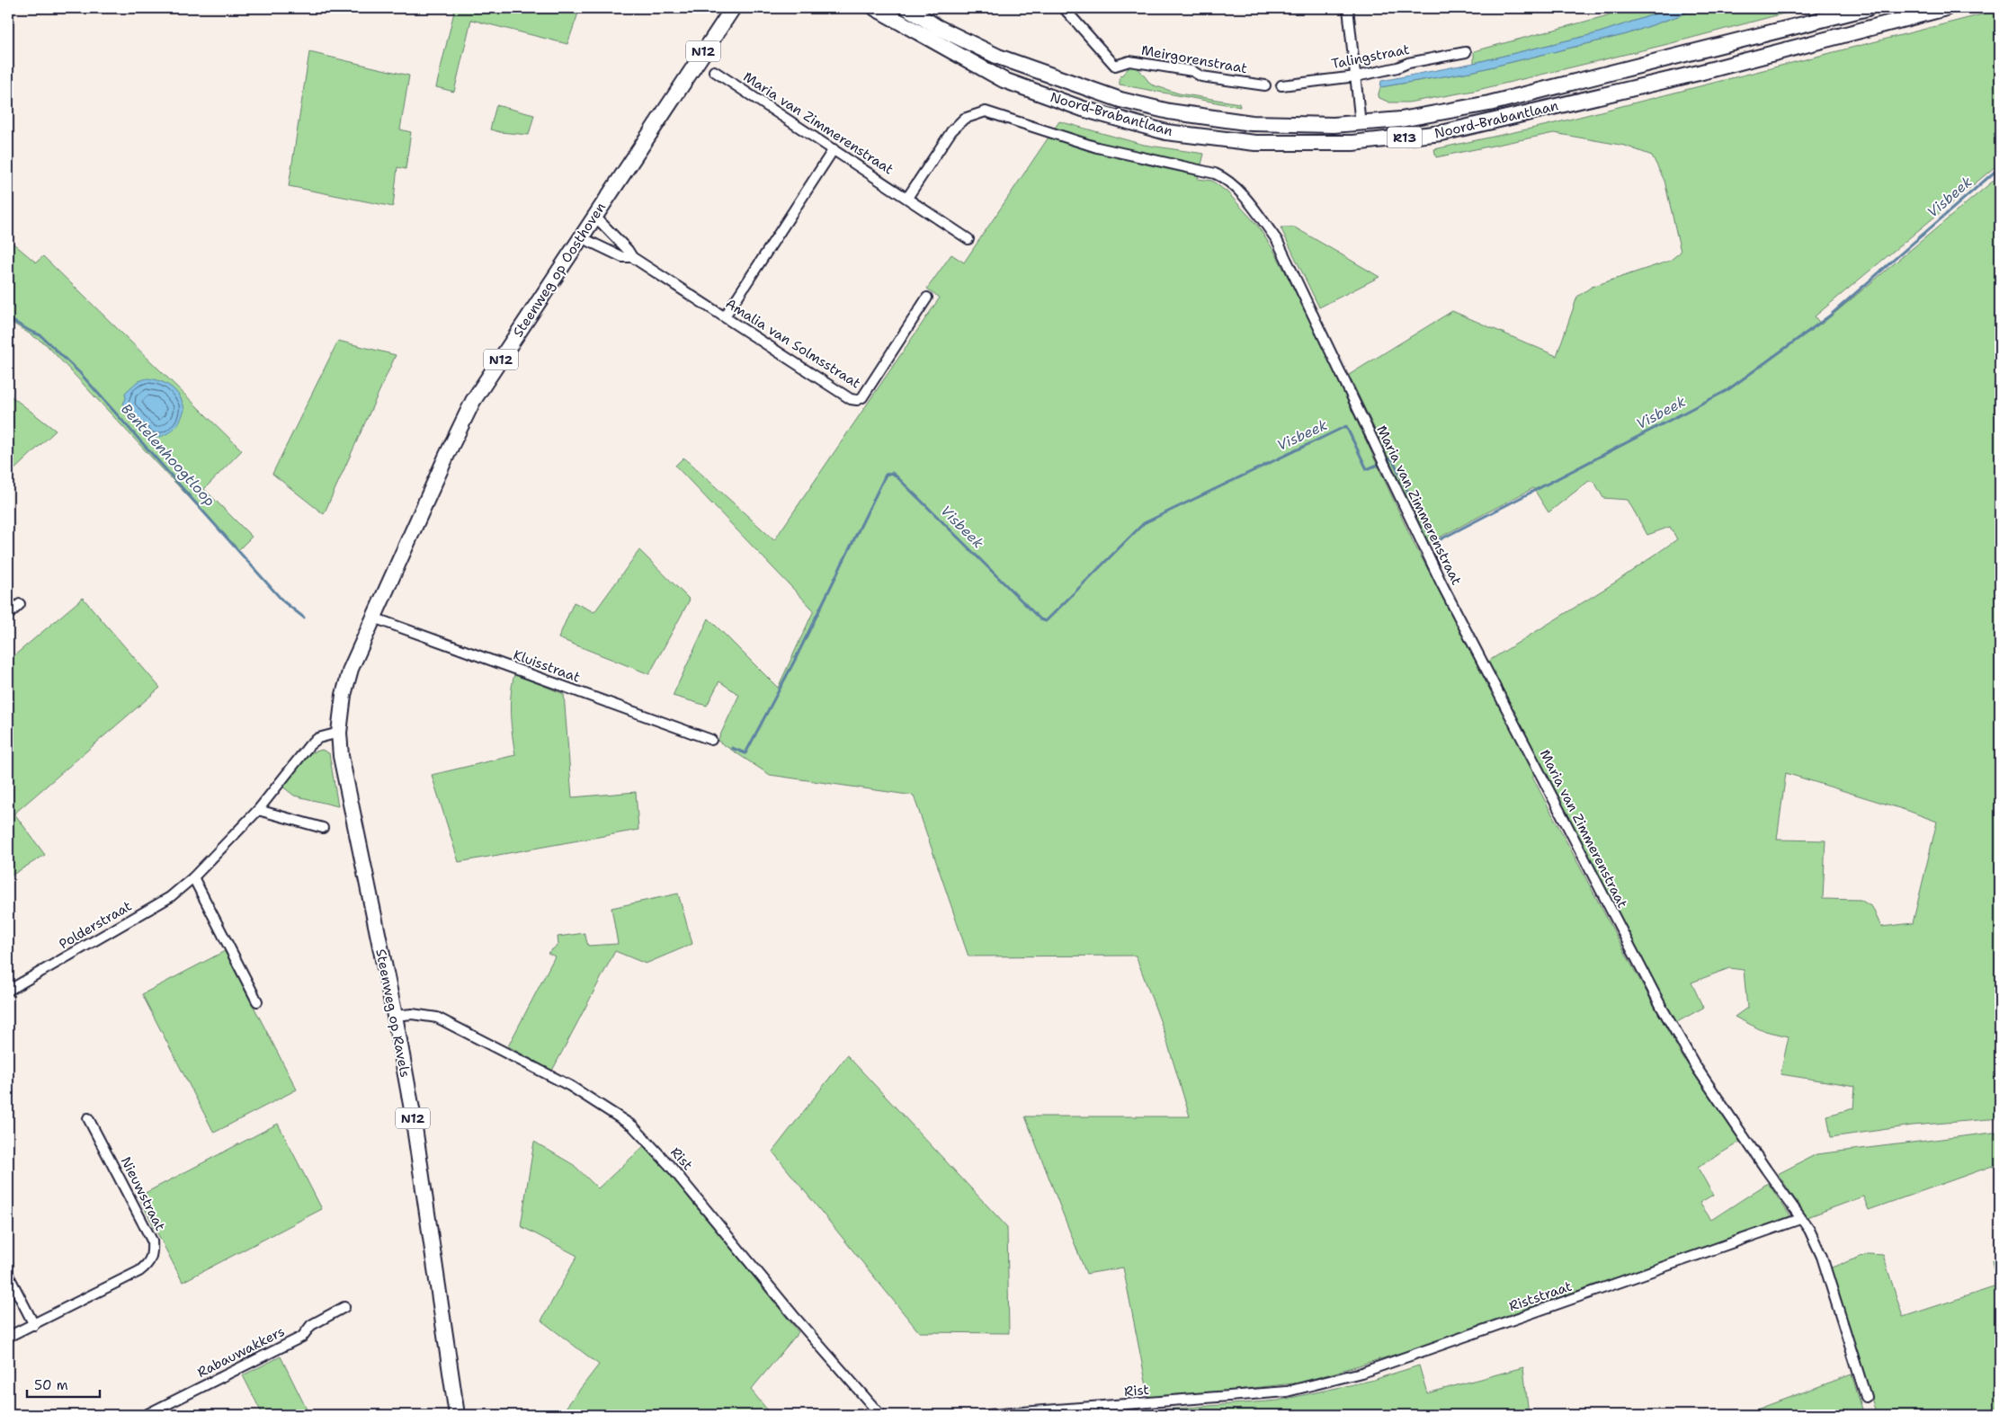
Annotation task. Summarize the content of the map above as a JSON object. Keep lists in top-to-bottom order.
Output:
{
  "streets": {
    "main road": [
      "N12",
      "Noord-Brabantlaan",
      "R13",
      "Steenweg op Oosthoven",
      "Steenweg op Ravels"
    ],
    "street": [
      "Talingstraat",
      "Meirgorenstraat",
      "Maria van Zimmerenstraat",
      "Amalia van Solmsstraat",
      "Kluisstraat",
      "Polderstraat",
      "Rist",
      "Nieuwstraat",
      "Riststraat",
      "Rabauwakkers"
    ]
  },
  "crossings": [
    ["Maria van Zimmerenstraat", "Riststraat"],
    ["Steenweg op Oosthoven", "Amalia van Solmsstraat"],
    ["Steenweg op Oosthoven", "Kluisstraat"],
    ["Steenweg op Oosthoven", "Steenweg op Ravels"],
    ["Kluisstraat", "Steenweg op Ravels"],
    ["Polderstraat", "Steenweg op Ravels"],
    ["Steenweg op Ravels", "Rist"],
    ["Rist", "Riststraat"]
  ],
  "water": ["Visbeek", "Bentelenhoogtloop"],
  "scale_bar": "50 m"
}
